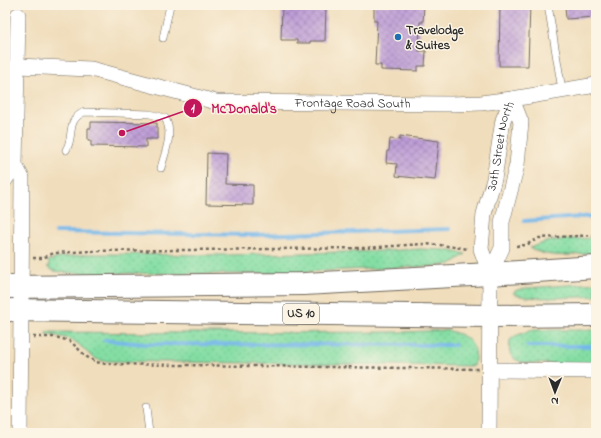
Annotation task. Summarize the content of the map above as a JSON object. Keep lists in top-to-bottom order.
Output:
{
  "streets": {
    "main road": ["US 10"],
    "street": ["Frontage Road South", "30th Street North"]
  },
  "crossings": [
    ["Frontage Road South", "30th Street North"],
    ["30th Street North", "US 10"]
  ],
  "places": ["Travelodge & Suites", "McDonald's"],
  "north": "bottom"
}
